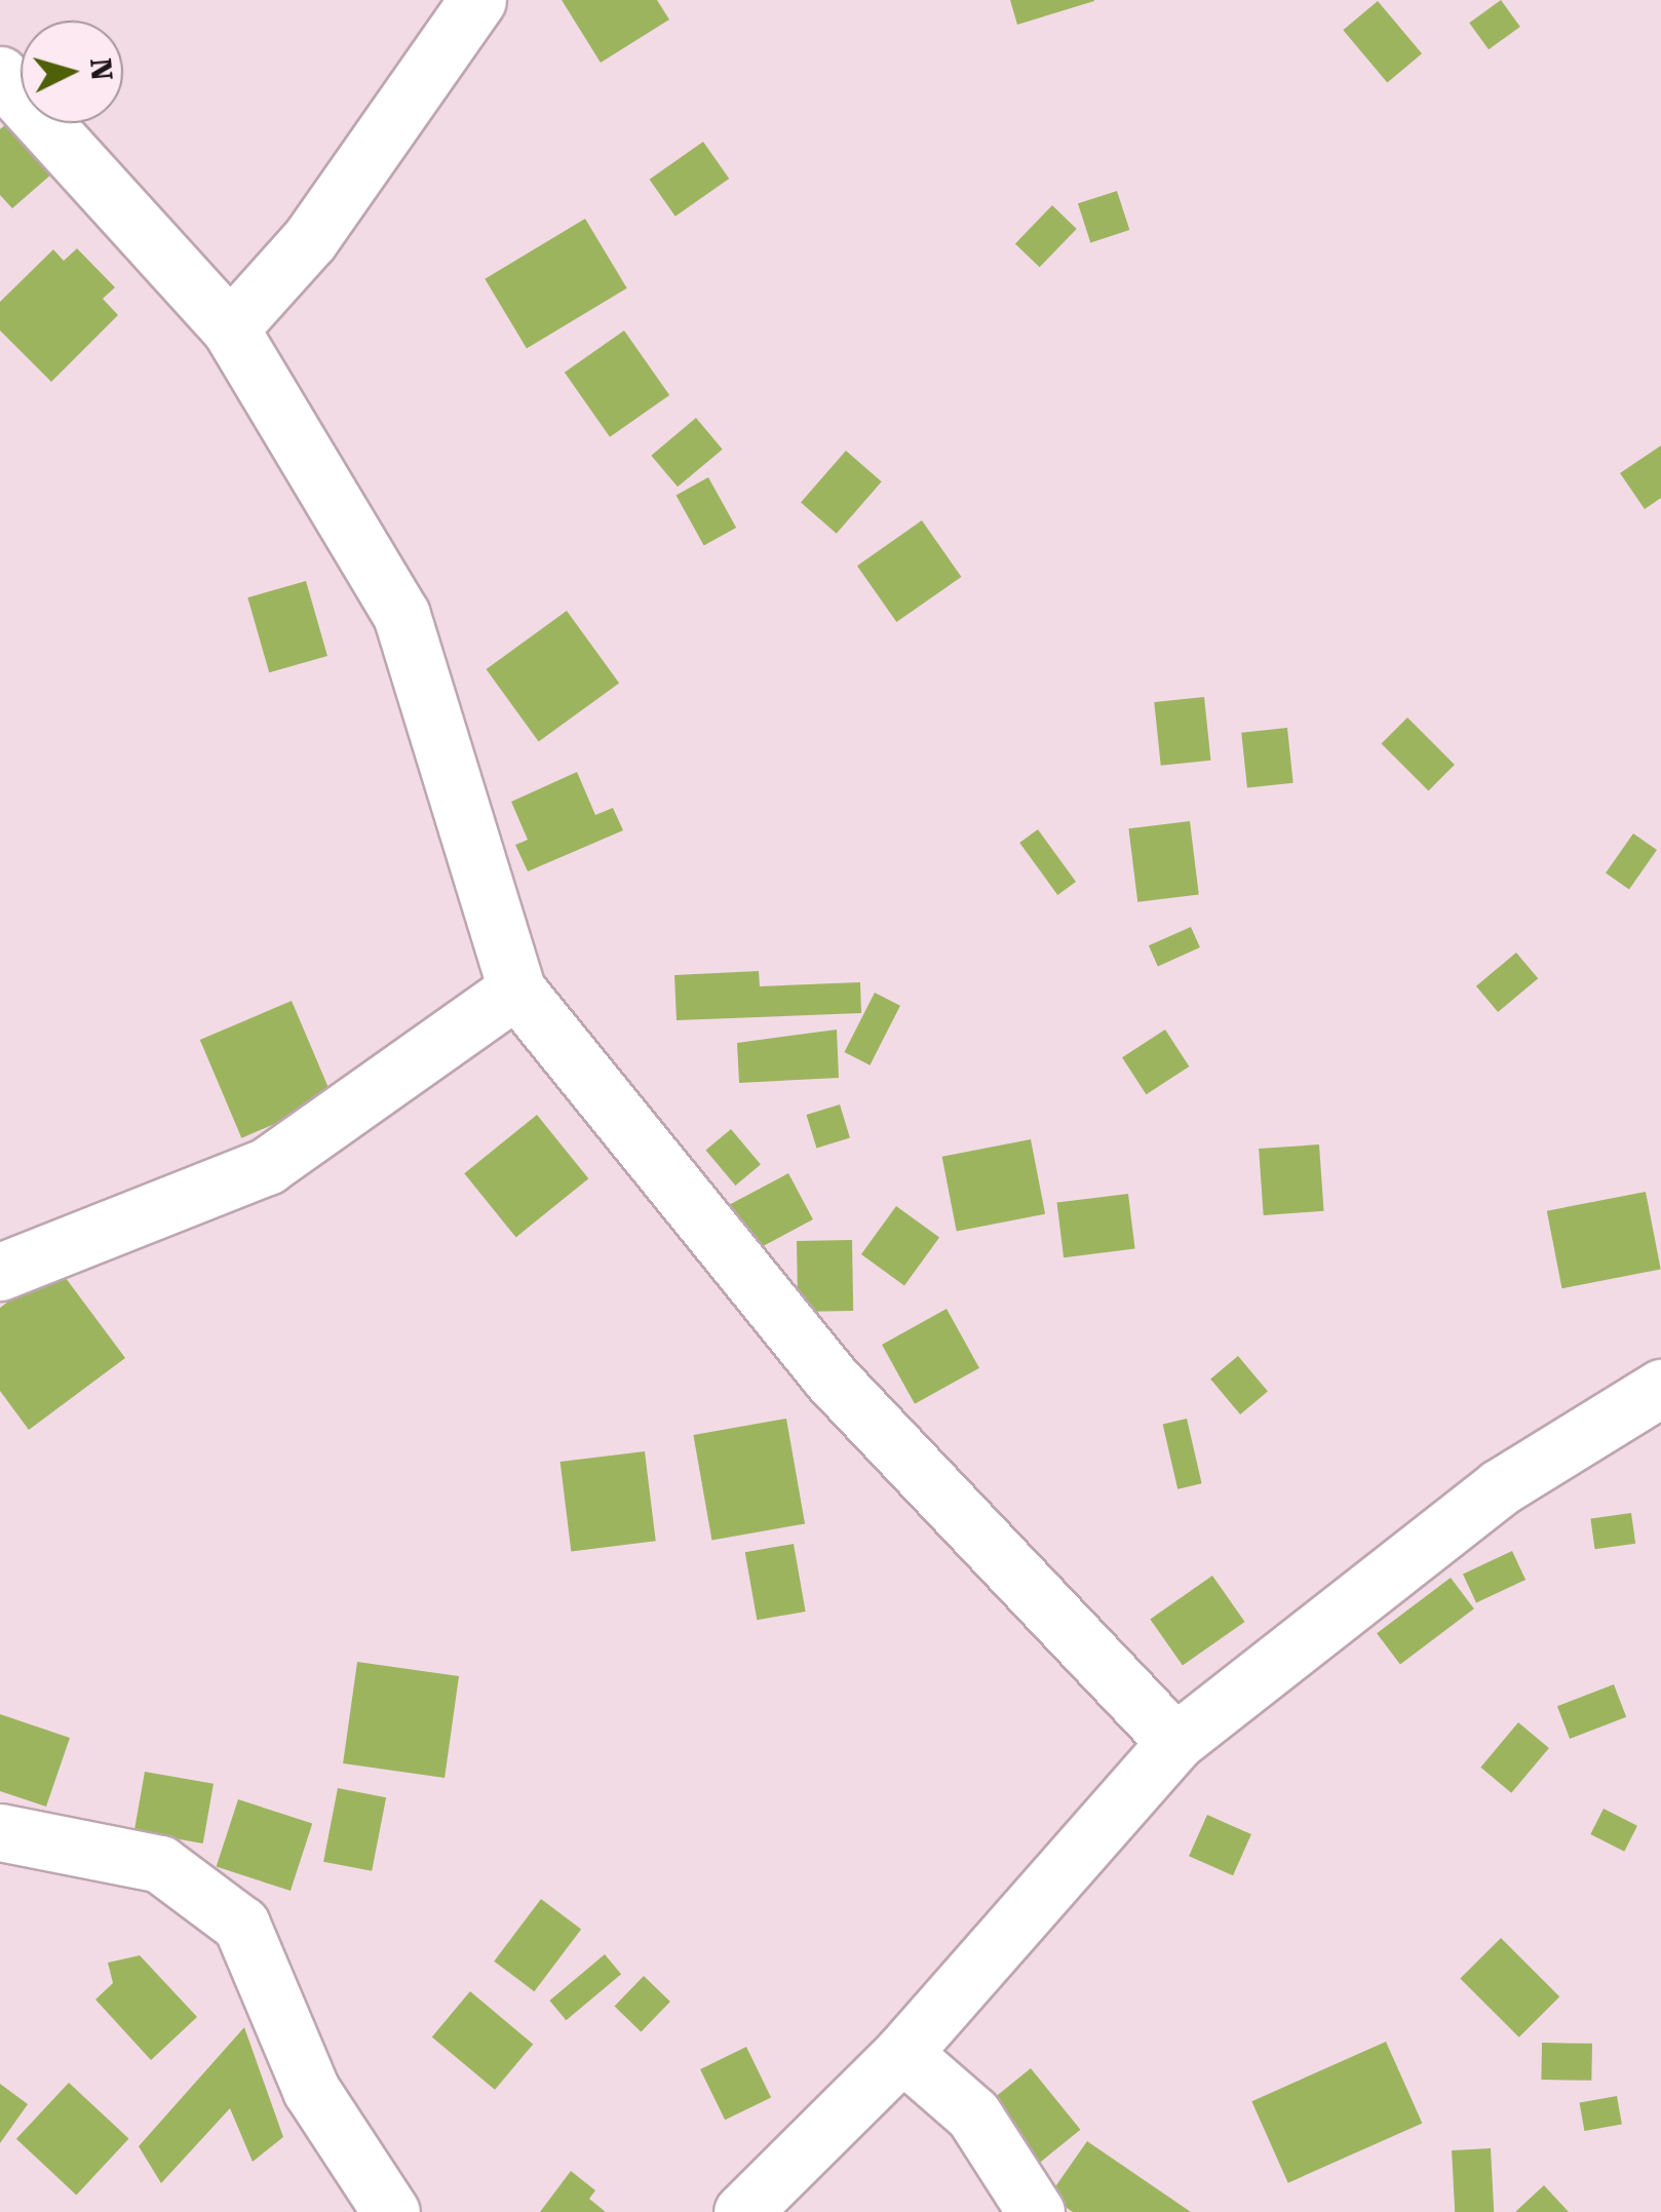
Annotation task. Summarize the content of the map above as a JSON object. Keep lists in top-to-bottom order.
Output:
{
  "north": "right"
}
